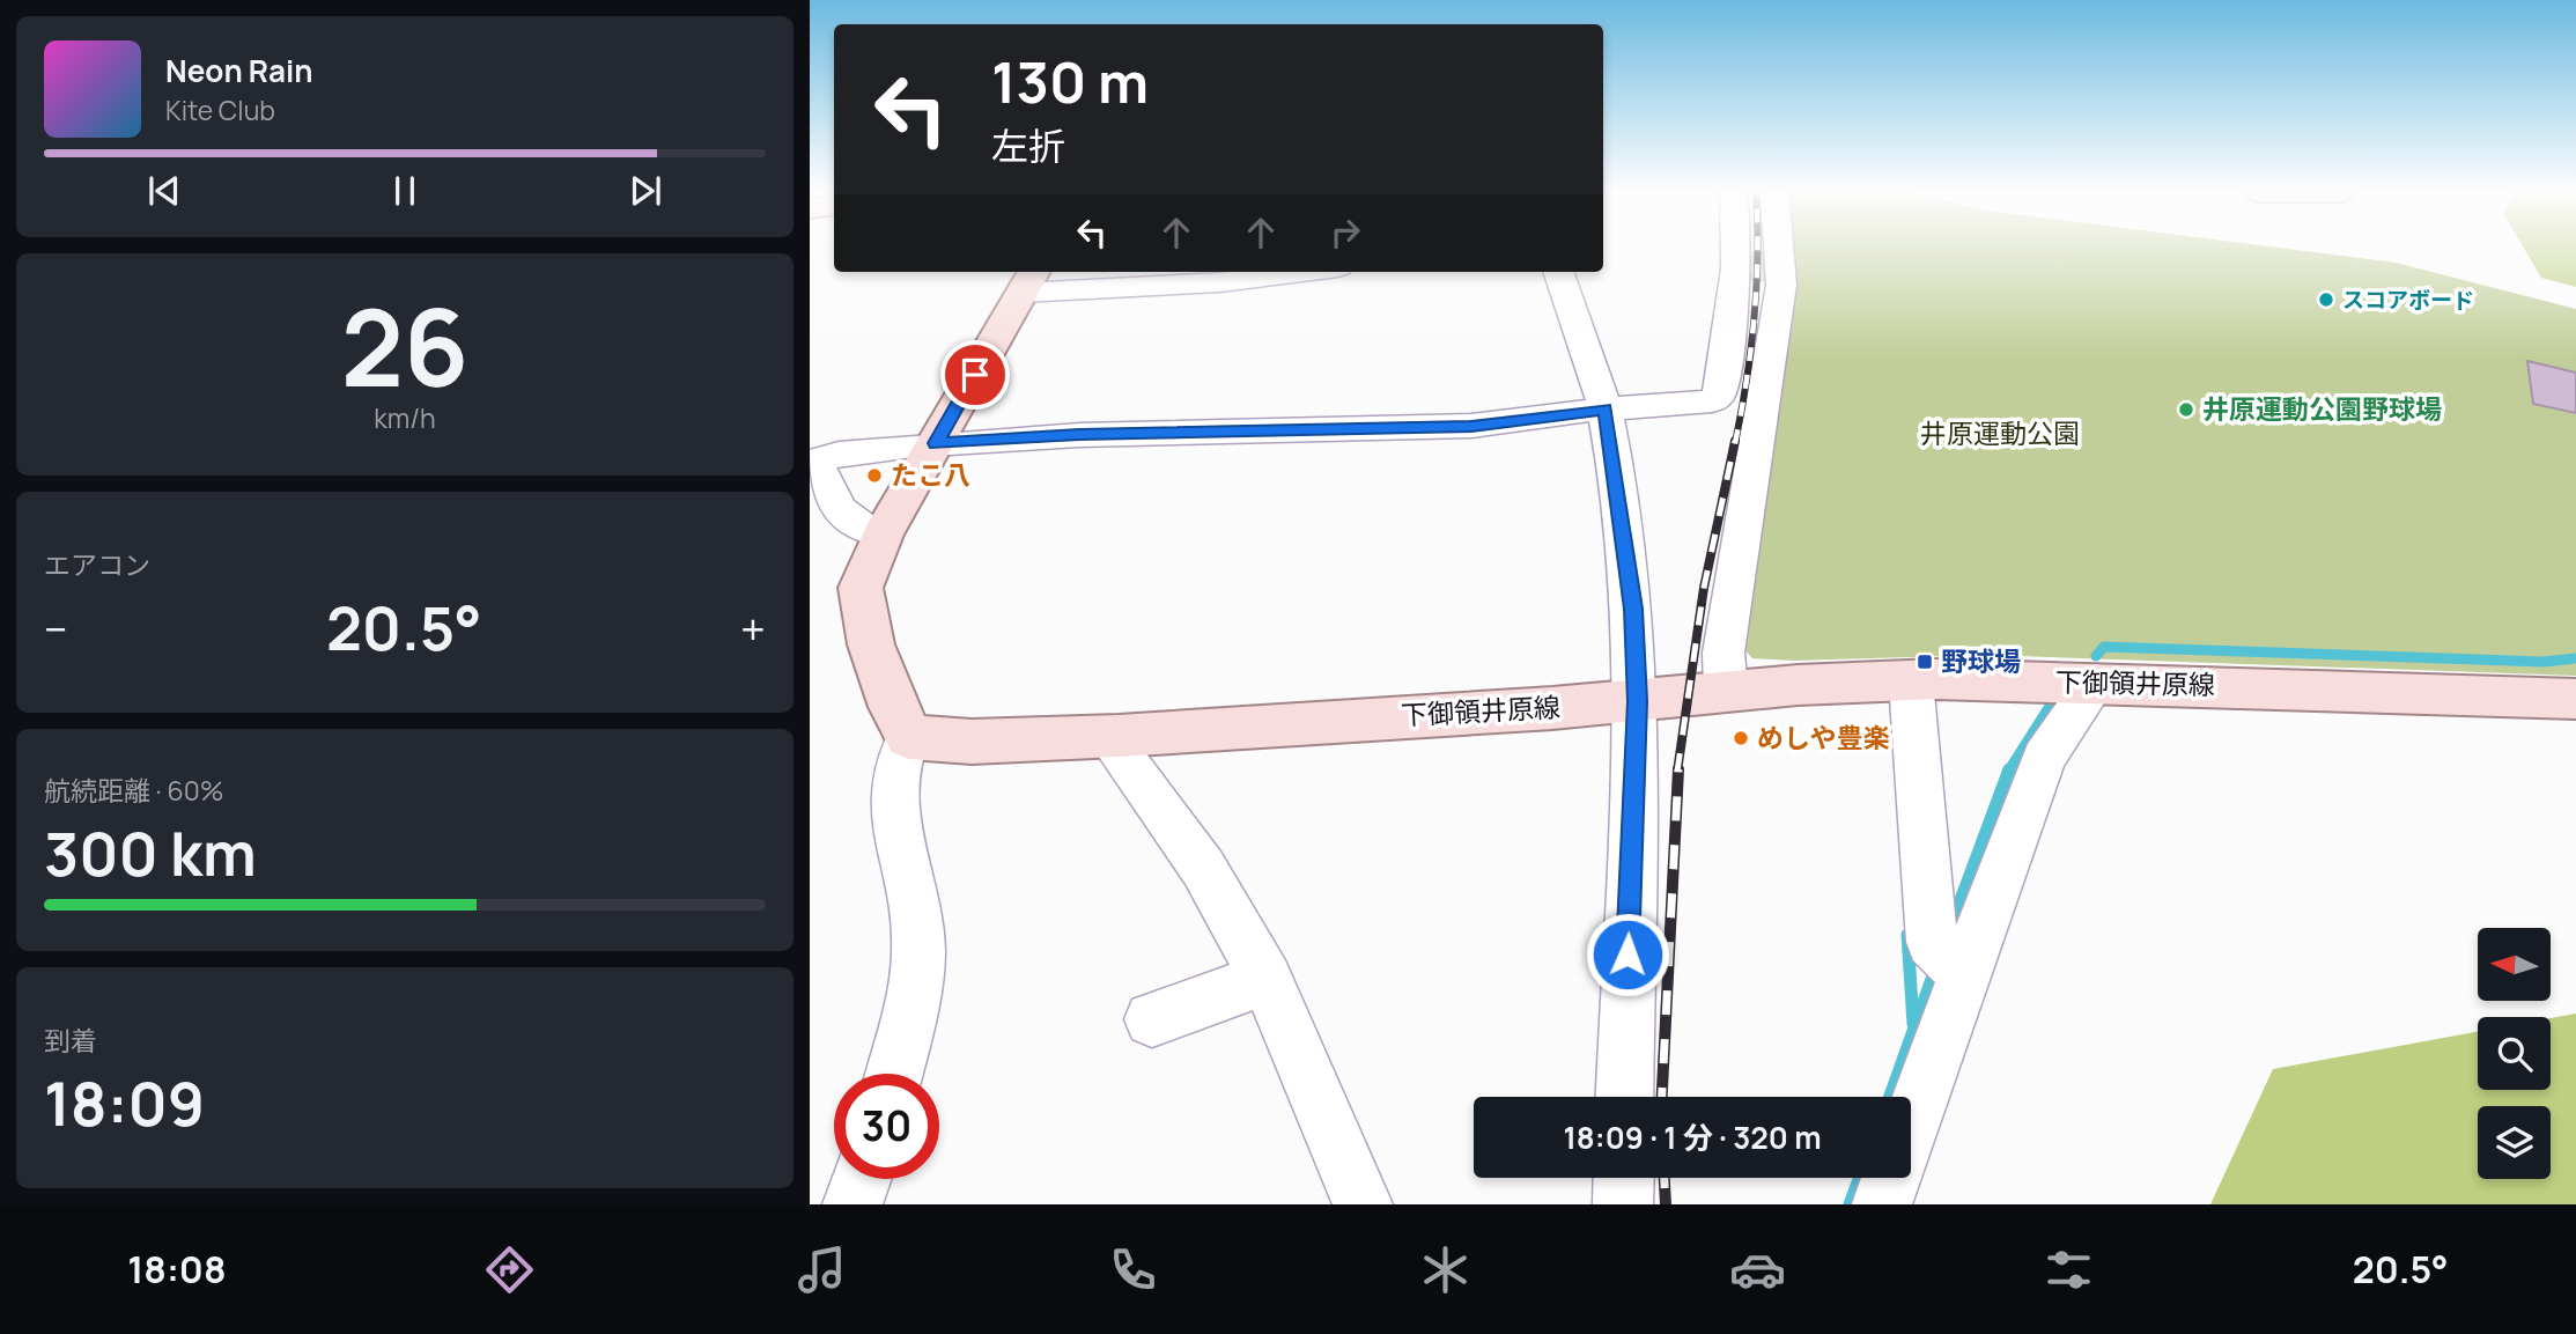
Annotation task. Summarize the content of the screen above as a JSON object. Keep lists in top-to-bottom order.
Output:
{
  "streets": {
    "main road": ["下御領井原線"]
  },
  "parks": ["井原運動公園"],
  "places": {
    "other": [
      "スコアボード",
      "井原運動公園野球場",
      "たこ八",
      "めしや豊楽"
    ],
    "transit": ["野球場"]
  },
  "north": "left",
  "page": {
    "turn": ["130 m", "左折"],
    "song": ["Neon Rain", "Kite Club"],
    "tile": [
      ["26", "km/h"],
      "エアコン",
      ["航続距離 · 60%", "300 km"],
      ["到着", "18:09"]
    ],
    "heat": ["−", "20.5°", "+"],
    "limit": "30",
    "trip": "18:09 · 1 分 · 320 m",
    "tabs": ["18:08", "20.5°"]
  }
}
